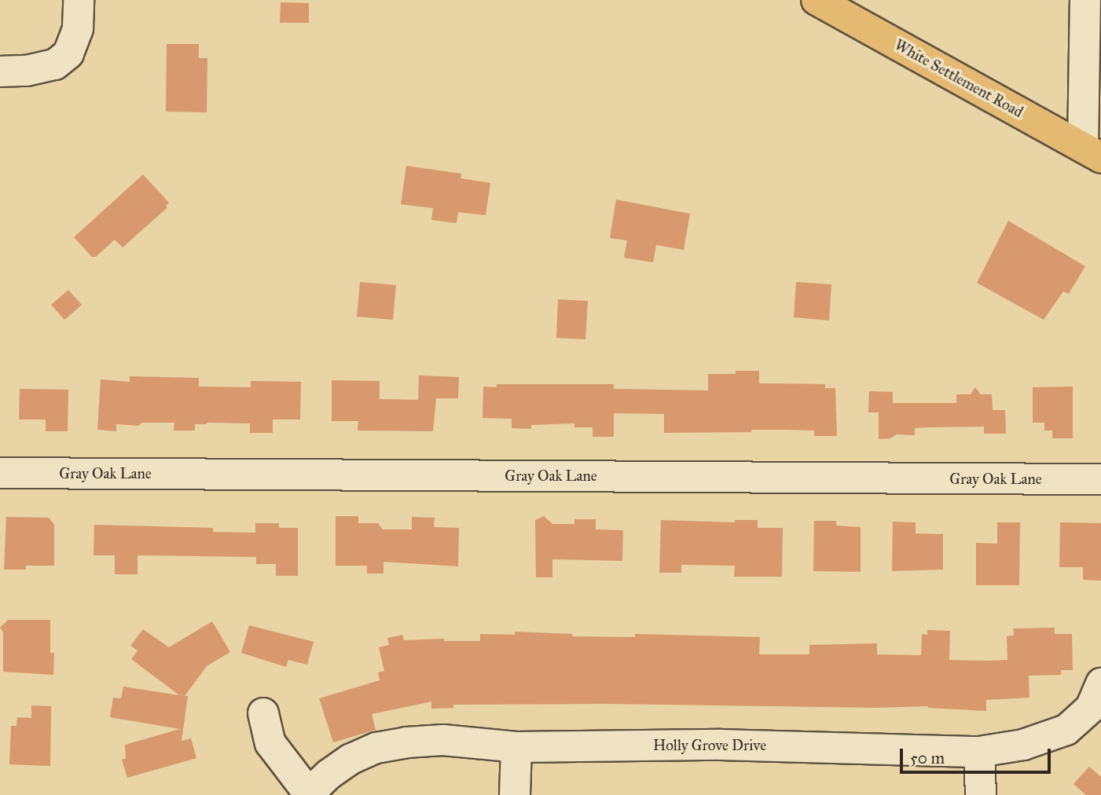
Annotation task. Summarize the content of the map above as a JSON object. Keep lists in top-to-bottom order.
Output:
{
  "streets": {
    "main road": ["White Settlement Road"],
    "street": ["Gray Oak Lane", "Holly Grove Drive"]
  },
  "scale_bar": "50 m"
}
